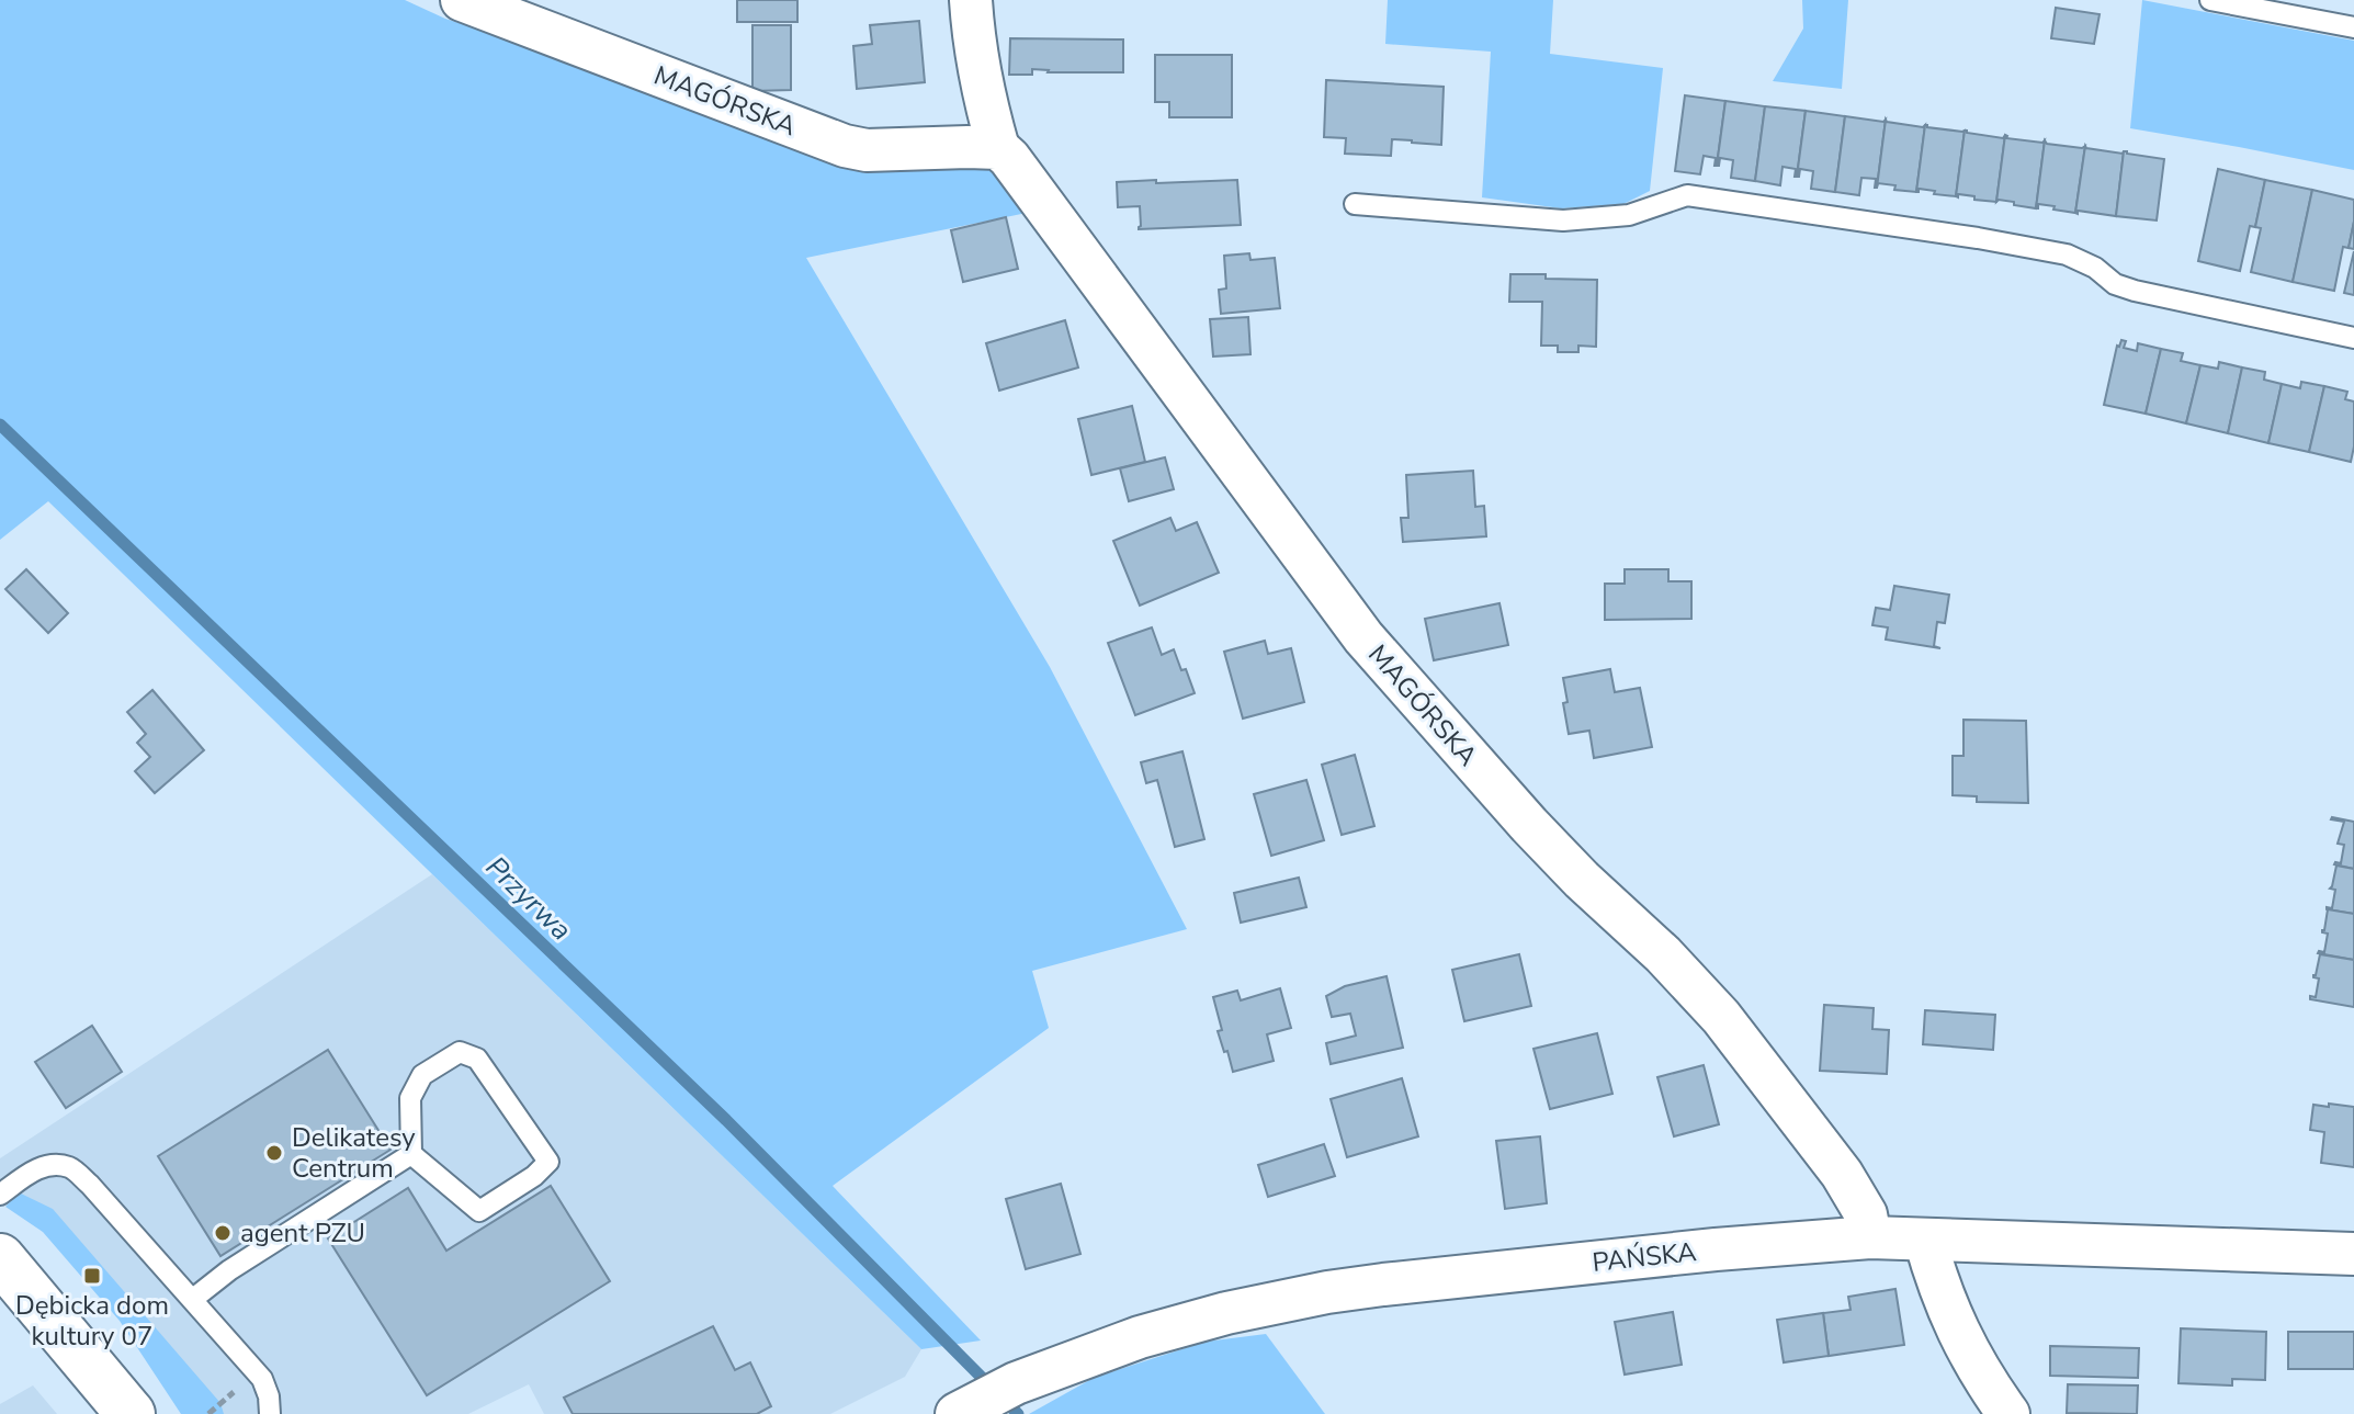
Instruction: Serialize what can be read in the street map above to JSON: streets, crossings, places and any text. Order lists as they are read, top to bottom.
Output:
{
  "streets": {
    "street": ["MAGÓRSKA", "PAŃSKA"]
  },
  "crossings": [
    ["MAGÓRSKA", "PAŃSKA"]
  ],
  "water": ["Przyrwa"],
  "places": {
    "other": ["Delikatesy Centrum", "agent PZU"],
    "transit": ["Dębicka dom kultury 07"]
  }
}
